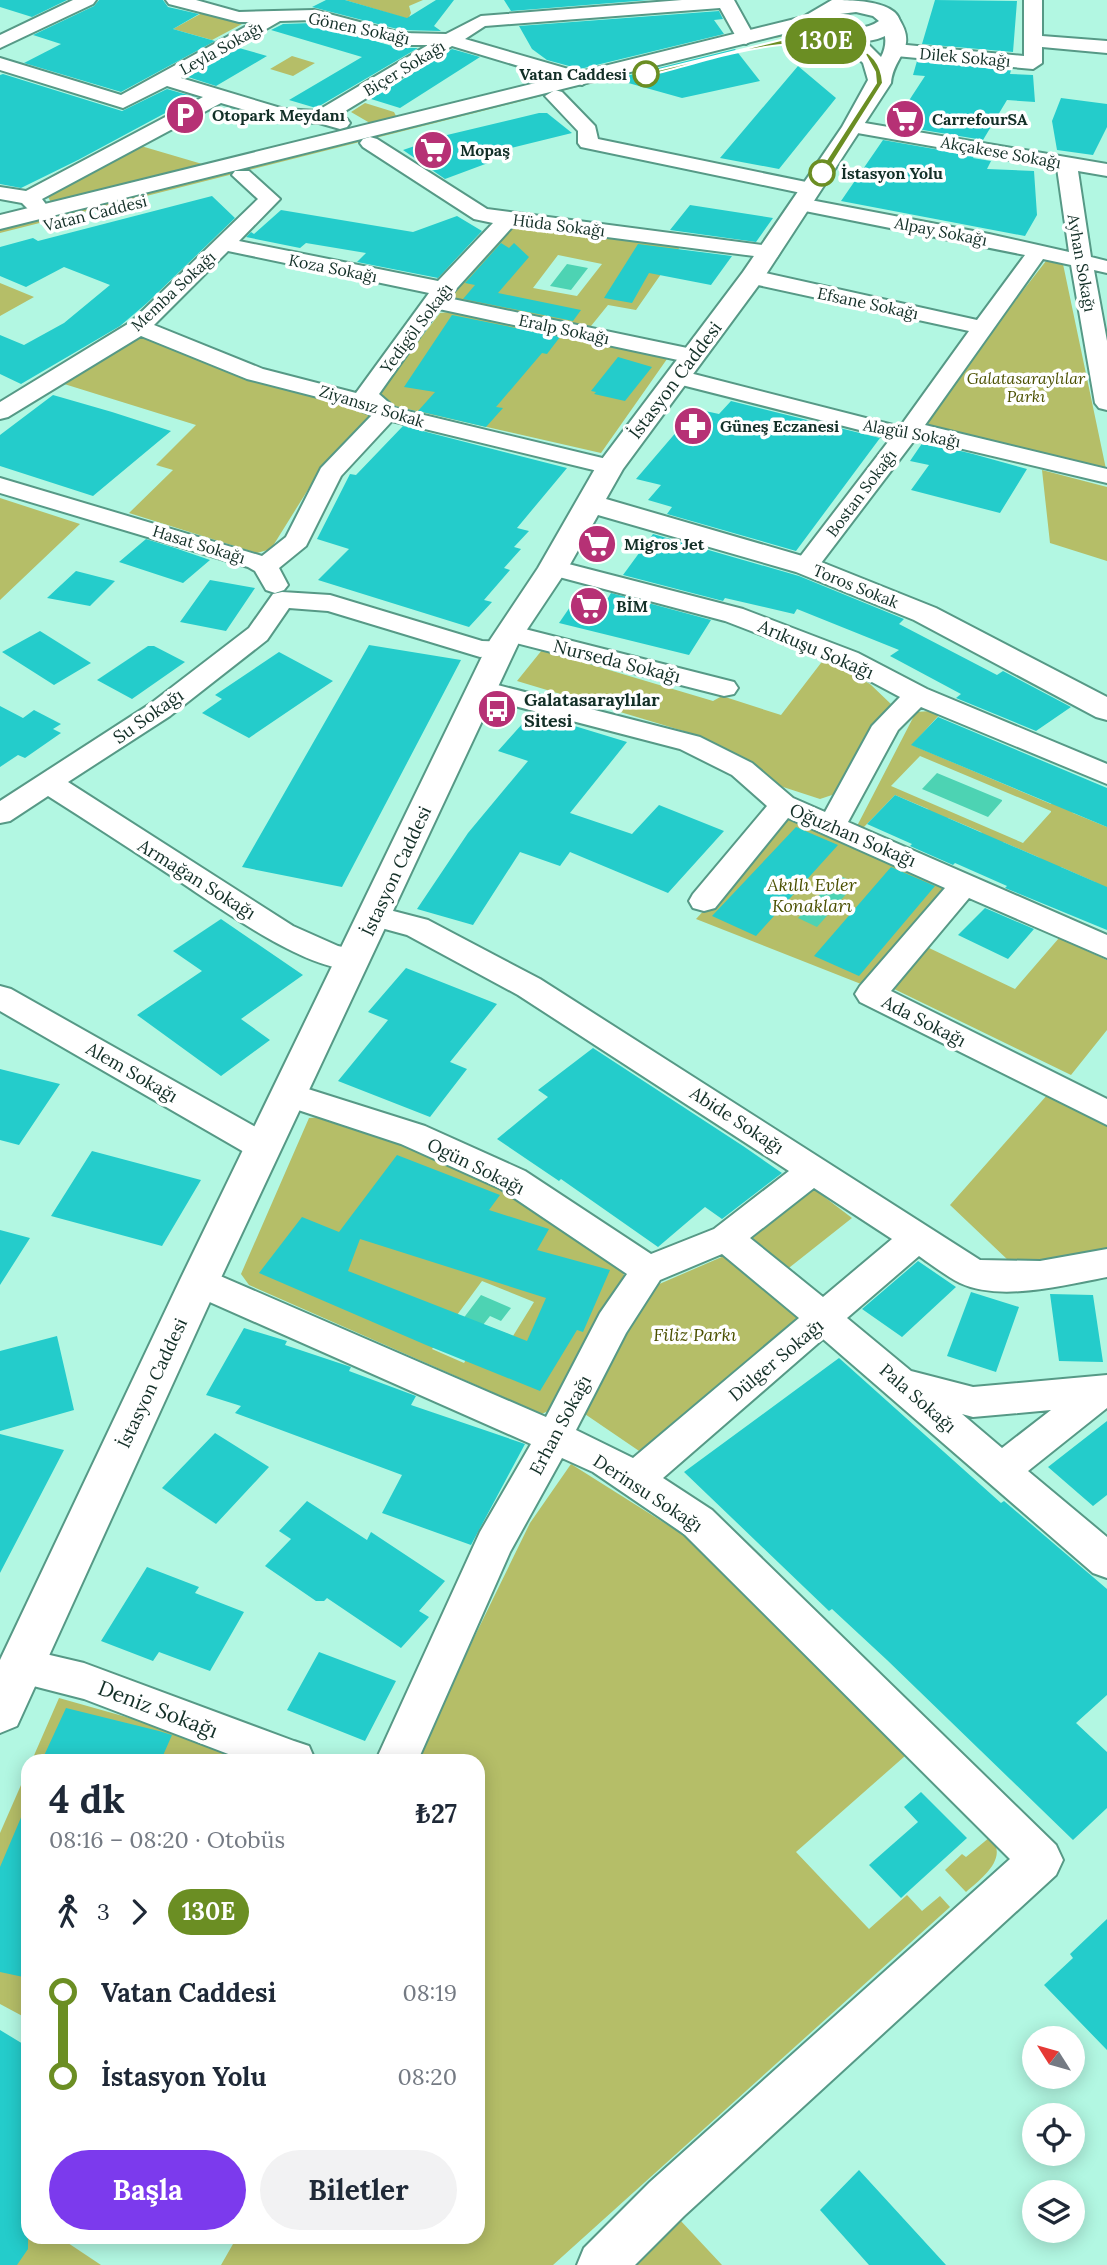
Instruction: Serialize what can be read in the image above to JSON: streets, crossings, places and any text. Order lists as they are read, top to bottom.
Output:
{
  "streets": {
    "street": [
      "Gönen Sokağı",
      "Leyla Sokağı",
      "Dilek Sokağı",
      "Biçer Sokağı",
      "Akçakese Sokağı",
      "Vatan Caddesi",
      "Hüda Sokağı",
      "Alpay Sokağı",
      "Ayhan Sokağı",
      "Koza Sokağı",
      "Memba Sokağı",
      "Efsane Sokağı",
      "Yedigöl Sokağı",
      "Eralp Sokağı",
      "İstasyon Caddesi",
      "Ziyansız Sokak",
      "Alagül Sokağı",
      "Bostan Sokağı",
      "Hasat Sokağı",
      "Toros Sokak",
      "Arıkuşu Sokağı",
      "Nurseda Sokağı",
      "Su Sokağı",
      "Oğuzhan Sokağı",
      "Armağan Sokağı",
      "Ada Sokağı",
      "Alem Sokağı",
      "Abide Sokağı",
      "Ogün Sokağı",
      "Dülger Sokağı",
      "Pala Sokağı",
      "Erhan Sokağı",
      "Derinsu Sokağı",
      "Deniz Sokağı"
    ]
  },
  "crossings": [
    ["Gönen Sokağı", "Leyla Sokağı"],
    ["Gönen Sokağı", "Biçer Sokağı"],
    ["Gönen Sokağı", "Vatan Caddesi"],
    ["Dilek Sokağı", "İstasyon Caddesi"],
    ["Biçer Sokağı", "Hüda Sokağı"],
    ["Akçakese Sokağı", "Ayhan Sokağı"],
    ["Akçakese Sokağı", "İstasyon Caddesi"],
    ["Vatan Caddesi", "Hüda Sokağı"],
    ["Vatan Caddesi", "Alpay Sokağı"],
    ["Vatan Caddesi", "Memba Sokağı"],
    ["Hüda Sokağı", "Efsane Sokağı"],
    ["Hüda Sokağı", "Yedigöl Sokağı"],
    ["Hüda Sokağı", "İstasyon Caddesi"],
    ["Alpay Sokağı", "Ayhan Sokağı"],
    ["Alpay Sokağı", "İstasyon Caddesi"],
    ["Alpay Sokağı", "Bostan Sokağı"],
    ["Koza Sokağı", "Memba Sokağı"],
    ["Koza Sokağı", "Yedigöl Sokağı"],
    ["Koza Sokağı", "Eralp Sokağı"],
    ["Memba Sokağı", "Ziyansız Sokak"],
    ["Efsane Sokağı", "İstasyon Caddesi"],
    ["Efsane Sokağı", "Bostan Sokağı"],
    ["Yedigöl Sokağı", "Eralp Sokağı"],
    ["Yedigöl Sokağı", "Ziyansız Sokak"],
    ["Eralp Sokağı", "İstasyon Caddesi"],
    ["Eralp Sokağı", "Alagül Sokağı"],
    ["İstasyon Caddesi", "Ziyansız Sokak"],
    ["İstasyon Caddesi", "Alagül Sokağı"],
    ["İstasyon Caddesi", "Toros Sokak"],
    ["İstasyon Caddesi", "Arıkuşu Sokağı"],
    ["İstasyon Caddesi", "Nurseda Sokağı"],
    ["İstasyon Caddesi", "Oğuzhan Sokağı"],
    ["İstasyon Caddesi", "Armağan Sokağı"],
    ["İstasyon Caddesi", "Alem Sokağı"],
    ["İstasyon Caddesi", "Abide Sokağı"],
    ["İstasyon Caddesi", "Ogün Sokağı"],
    ["İstasyon Caddesi", "Derinsu Sokağı"],
    ["İstasyon Caddesi", "Deniz Sokağı"],
    ["Alagül Sokağı", "Bostan Sokağı"],
    ["Bostan Sokağı", "Toros Sokak"],
    ["Hasat Sokağı", "Su Sokağı"],
    ["Su Sokağı", "Armağan Sokağı"],
    ["Oğuzhan Sokağı", "Ada Sokağı"],
    ["Abide Sokağı", "Dülger Sokağı"],
    ["Ogün Sokağı", "Erhan Sokağı"],
    ["Dülger Sokağı", "Pala Sokağı"],
    ["Dülger Sokağı", "Derinsu Sokağı"],
    ["Erhan Sokağı", "Derinsu Sokağı"]
  ],
  "parks": ["Galatasaraylılar Parkı", "Akıllı Evler Konakları", "Filiz Parkı"],
  "places": {
    "other": ["Vatan Caddesi", "İstasyon Yolu"],
    "parking": ["Otopark Meydanı"],
    "supermarket": [
      "CarrefourSA",
      "Mopaş",
      "Migros Jet",
      "BİM"
    ],
    "pharmacy": ["Güneş Eczanesi"],
    "bus stop": ["Galatasaraylılar Sitesi"]
  },
  "lines": ["bus line 130E"],
  "north": "top left",
  "page": {
    "on_map": "130E",
    "heading": ["4 dk", "08:16 – 08:20 · Otobüs", "₺27"],
    "legs": ["3", "130E"],
    "list": [
      {
        "name": "Vatan Caddesi",
        "value": "08:19"
      },
      {
        "name": "İstasyon Yolu",
        "value": "08:20"
      }
    ],
    "buttons": ["Başla", "Biletler"]
  }
}
